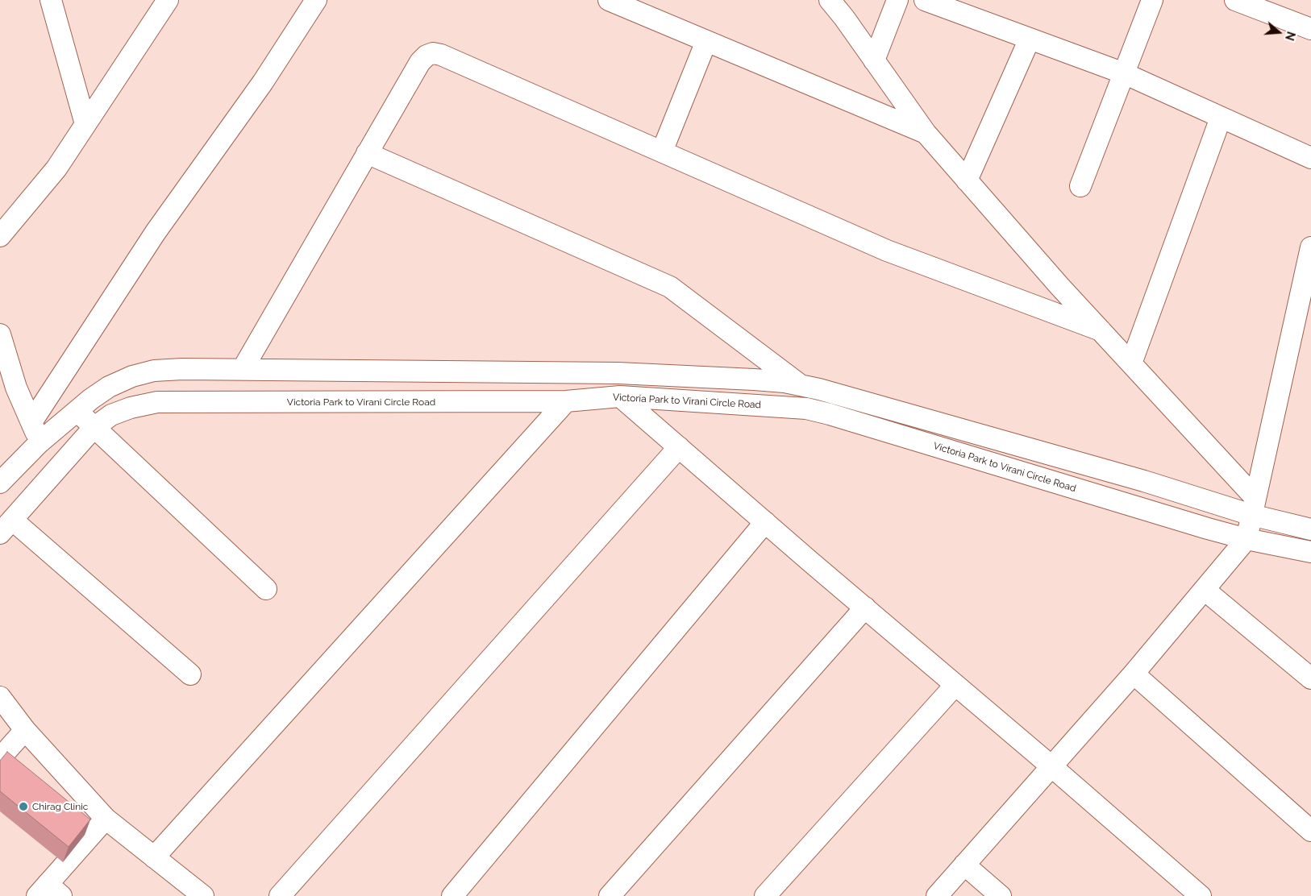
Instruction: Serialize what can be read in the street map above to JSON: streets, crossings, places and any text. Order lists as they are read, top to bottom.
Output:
{
  "streets": {
    "street": ["Victoria Park to Virani Circle Road"]
  },
  "places": ["Chirag Clinic"],
  "north": "right"
}
